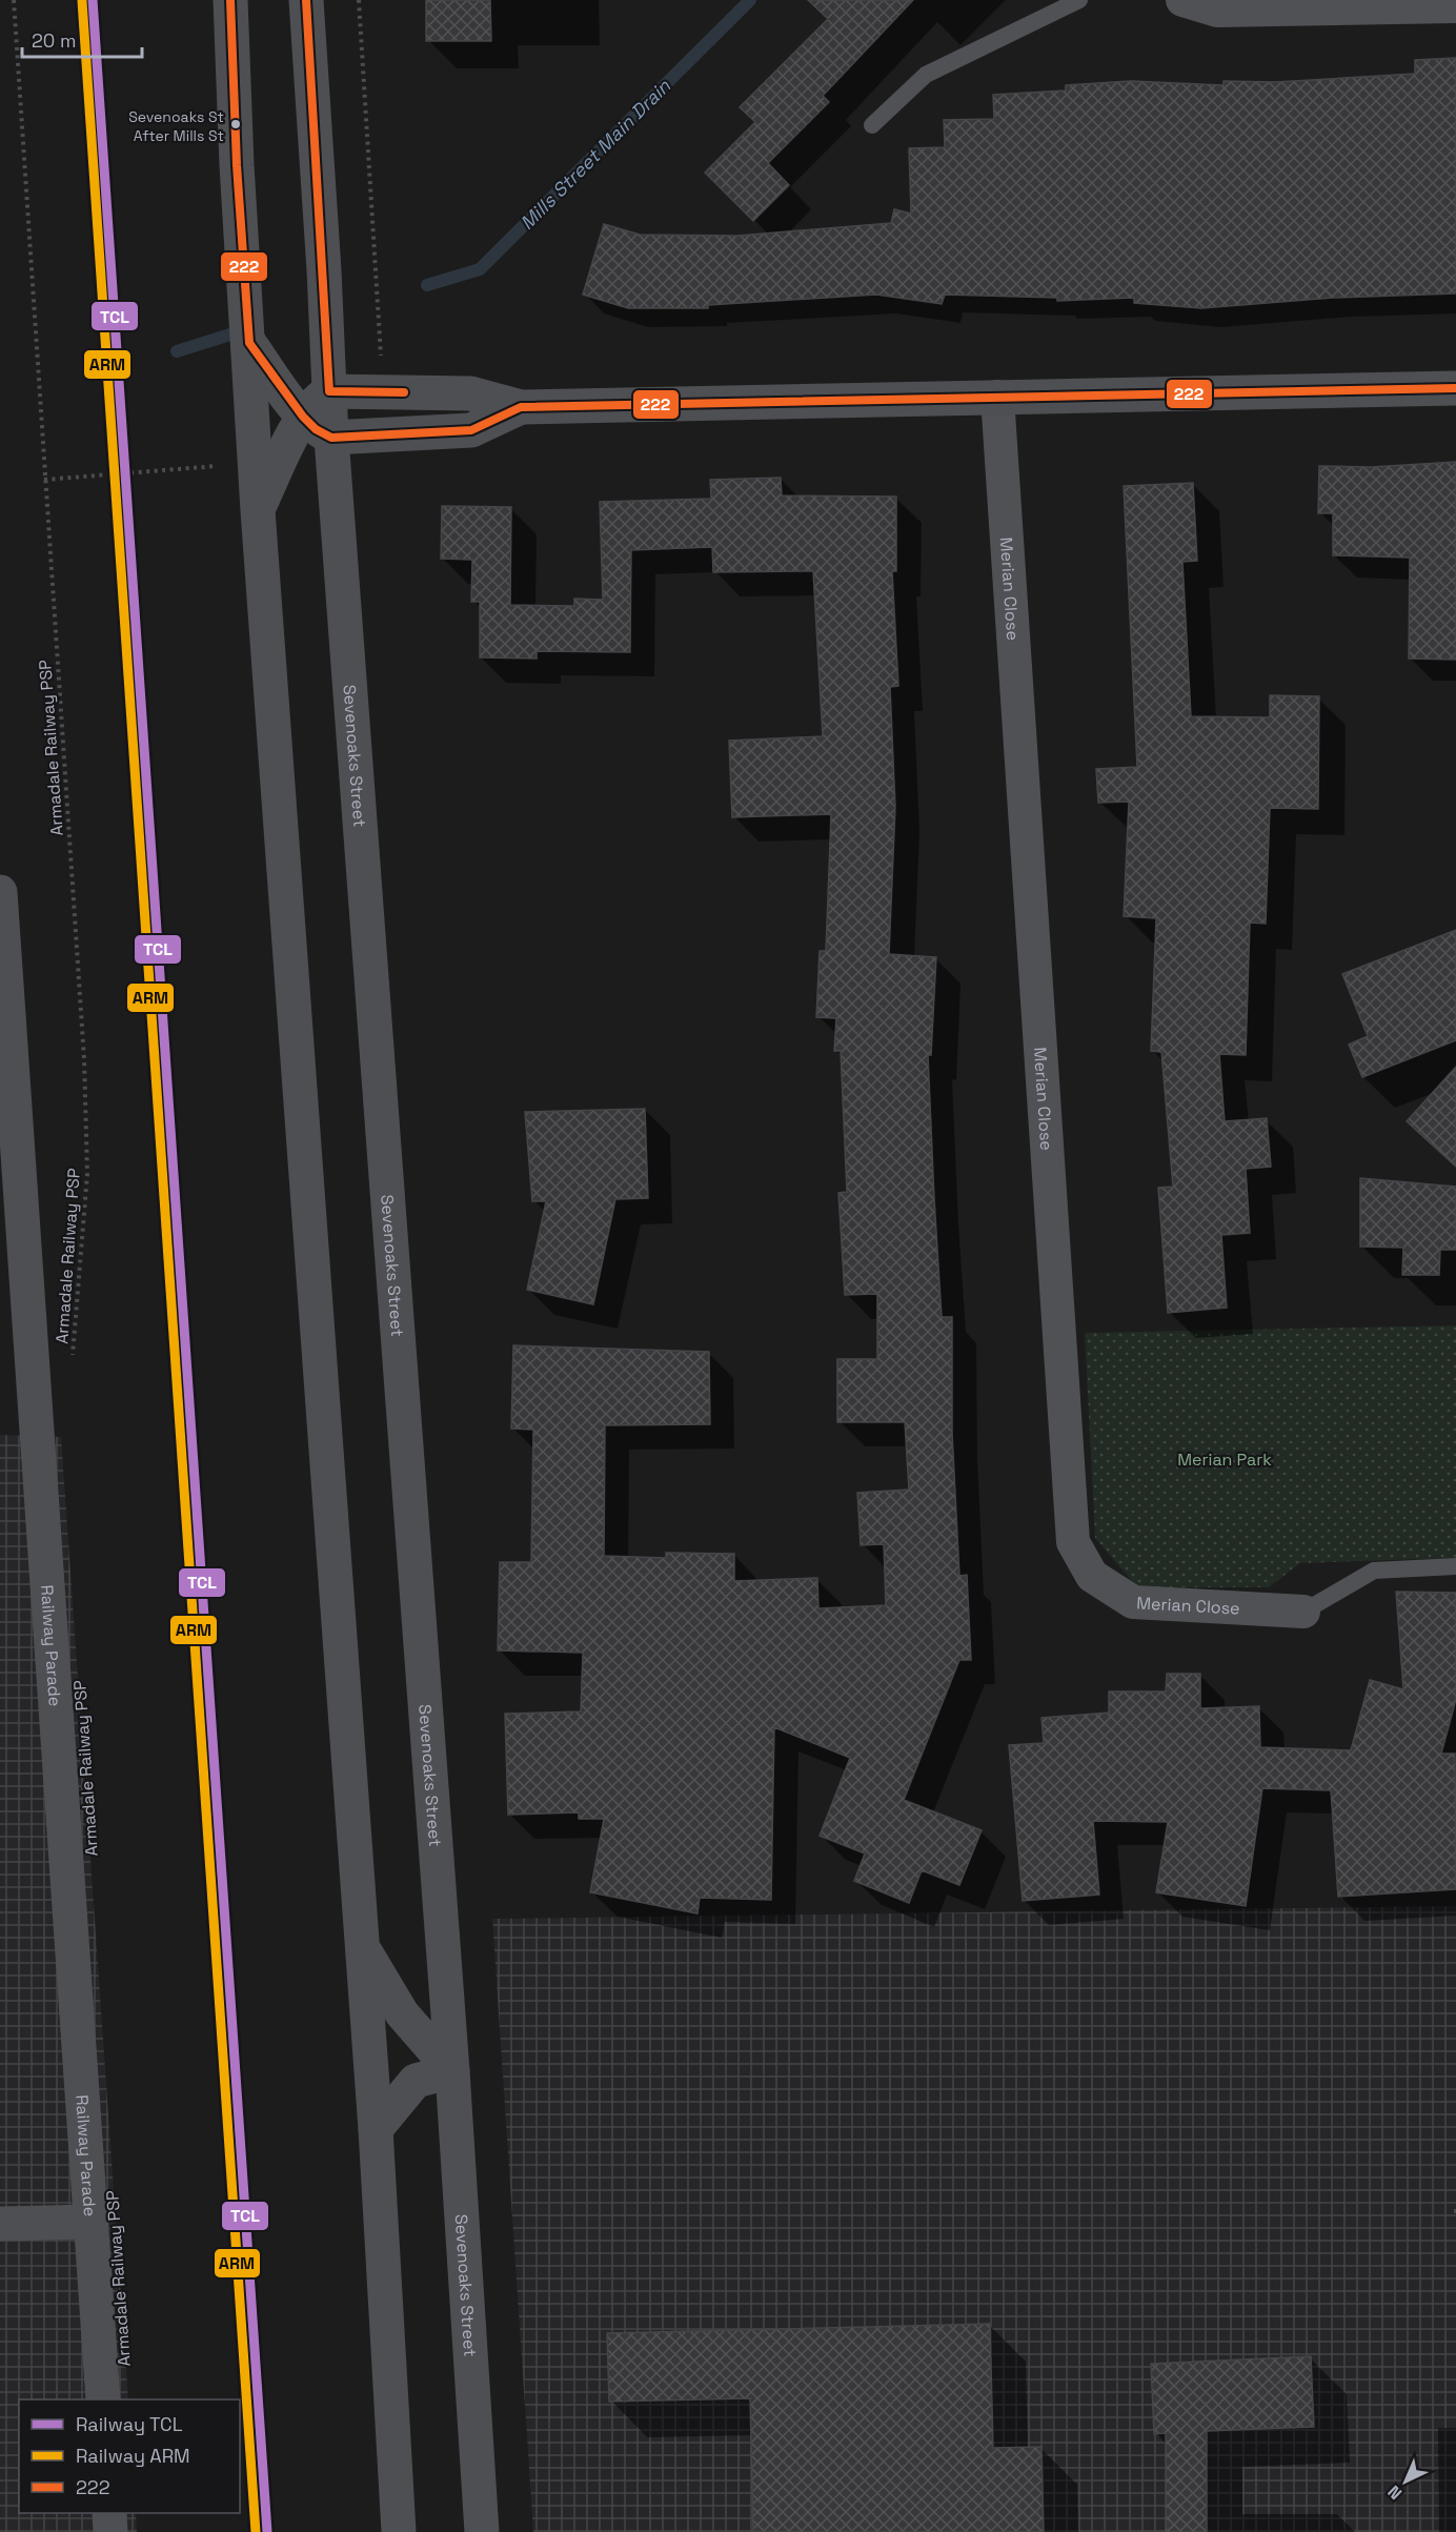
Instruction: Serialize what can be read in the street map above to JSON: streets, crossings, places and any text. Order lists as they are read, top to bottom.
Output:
{
  "streets": {
    "main road": ["Sevenoaks Street", "Railway Parade"],
    "street": ["Merian Close"],
    "path": ["Armadale Railway PSP"]
  },
  "water": ["Mills Street Main Drain"],
  "parks": ["Merian Park"],
  "places": ["Sevenoaks St After Mills St"],
  "lines": ["rail line TCL", "transit line 222", "rail line ARM"],
  "legend": ["Railway TCL", "Railway ARM", "222"],
  "scale_bar": "20 m",
  "north": "bottom left"
}
